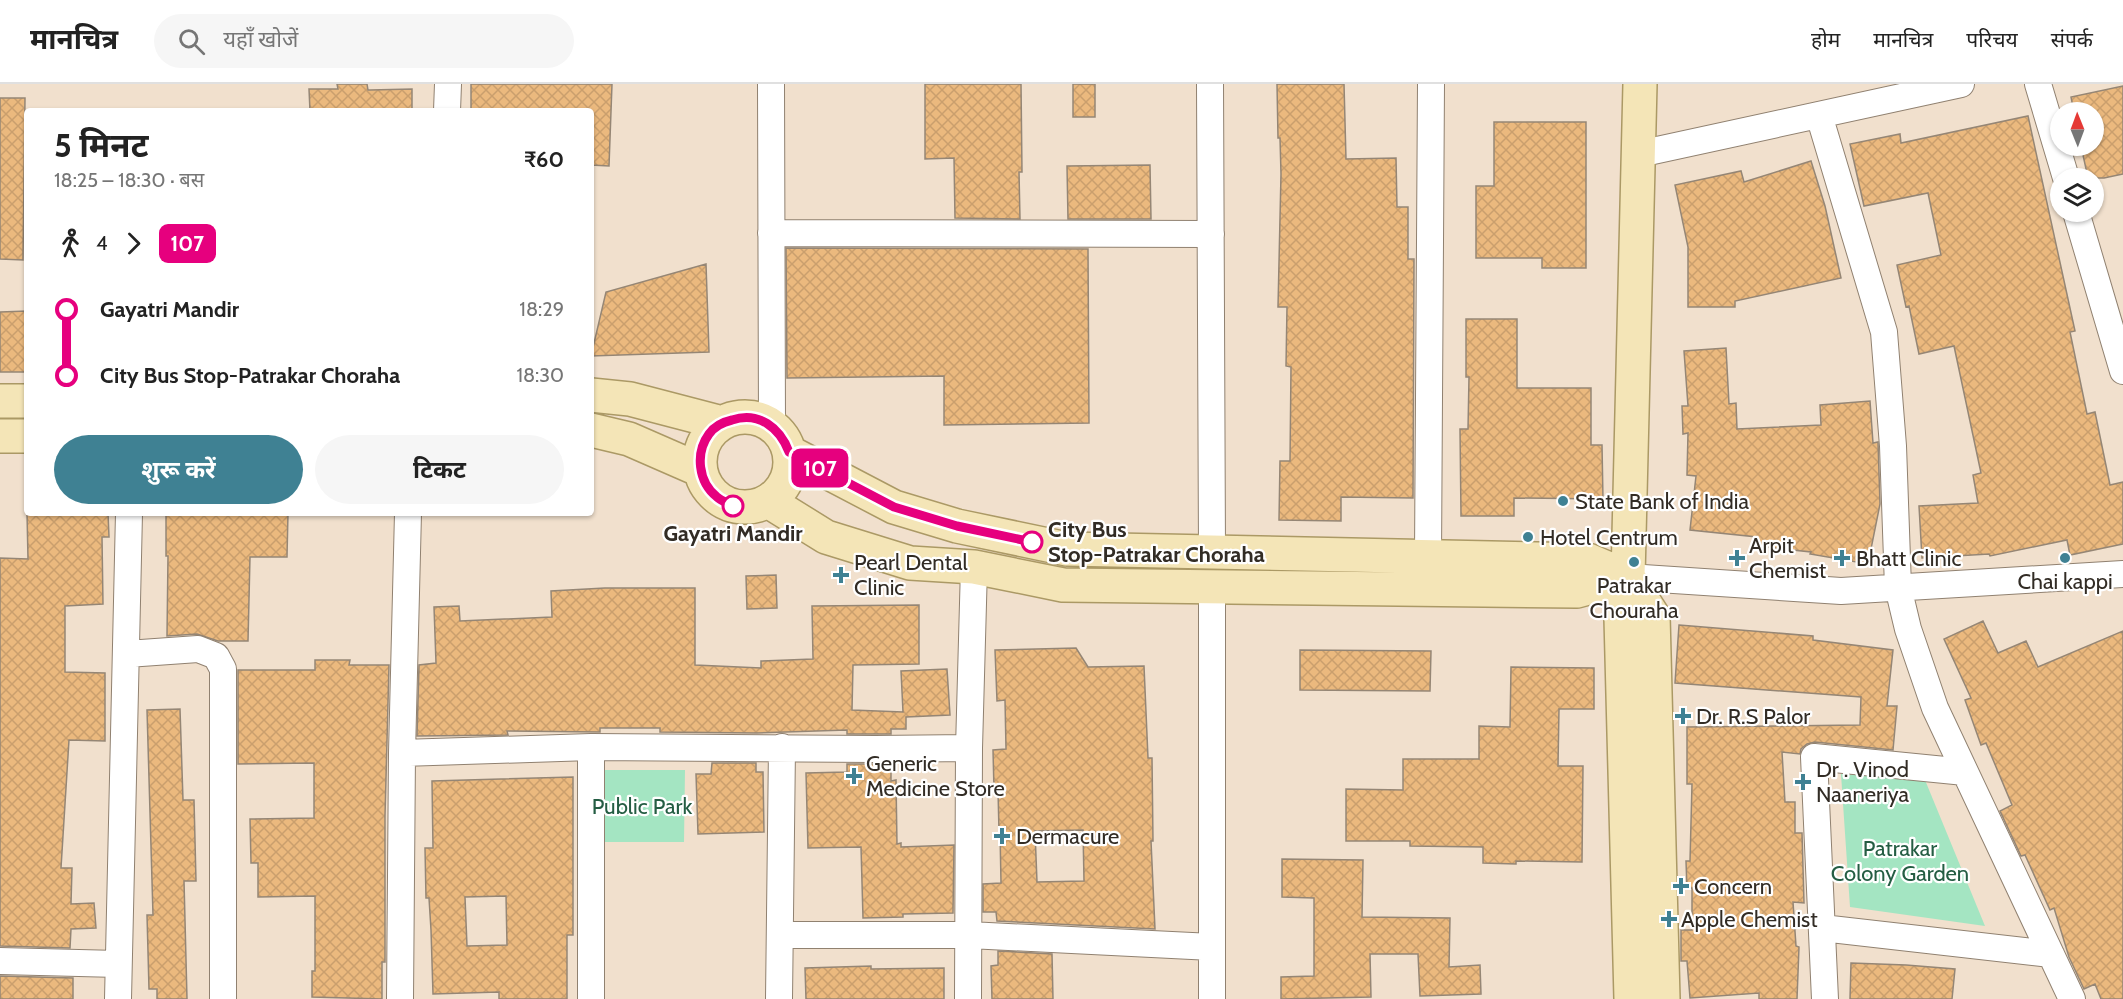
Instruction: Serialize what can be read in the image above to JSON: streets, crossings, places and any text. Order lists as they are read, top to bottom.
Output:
{
  "parks": ["Public Park", "Patrakar Colony Garden"],
  "places": {
    "other": [
      "State Bank of India",
      "Gayatri Mandir",
      "Hotel Centrum",
      "City Bus Stop-Patrakar Choraha",
      "Chai kappi",
      "Patrakar Chouraha"
    ],
    "health": [
      "Arpit Chemist",
      "Bhatt Clinic",
      "Pearl Dental Clinic",
      "Dr. R.S Palor",
      "Generic Medicine Store",
      "Dr . Vinod Naaneriya",
      "Dermacure",
      "Concern",
      "Apple Chemist"
    ]
  },
  "lines": ["bus line 107"],
  "north": "top",
  "page": {
    "header": "मानचित्र",
    "search": "यहाँ खोजें",
    "nav": [
      "होम",
      "मानचित्र",
      "परिचय",
      "संपर्क"
    ],
    "on_map": "107",
    "heading": ["5 मिनट", "18:25 – 18:30 · बस", "₹60"],
    "legs": ["4", "107"],
    "list": [
      {
        "name": "Gayatri Mandir",
        "value": "18:29"
      },
      {
        "name": "City Bus Stop-Patrakar Choraha",
        "value": "18:30"
      }
    ],
    "buttons": ["शुरू करें", "टिकट"]
  }
}
